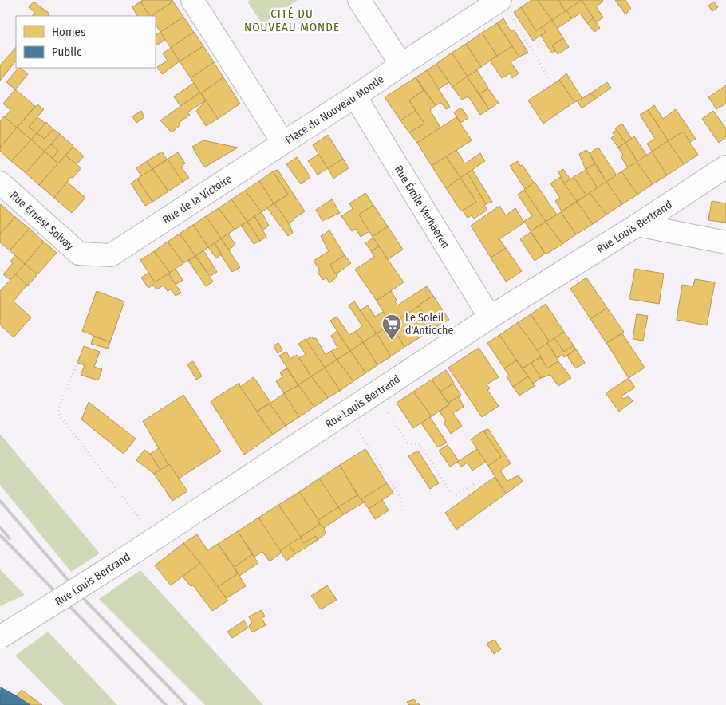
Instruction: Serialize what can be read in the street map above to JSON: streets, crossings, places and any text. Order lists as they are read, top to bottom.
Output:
{
  "streets": {
    "street": [
      "Place du Nouveau Monde",
      "Rue de la Victoire",
      "Rue Émile Verhaeren",
      "Rue Ernest Solvay",
      "Rue Louis Bertrand"
    ]
  },
  "crossings": [
    ["Place du Nouveau Monde", "Rue de la Victoire"],
    ["Place du Nouveau Monde", "Rue Émile Verhaeren"],
    ["Rue de la Victoire", "Rue Ernest Solvay"],
    ["Rue Émile Verhaeren", "Rue Louis Bertrand"]
  ],
  "districts": ["CITÉ DU NOUVEAU MONDE"],
  "places": {
    "supermarket": ["Le Soleil d'Antioche"]
  },
  "legend": ["Homes", "Public"]
}
